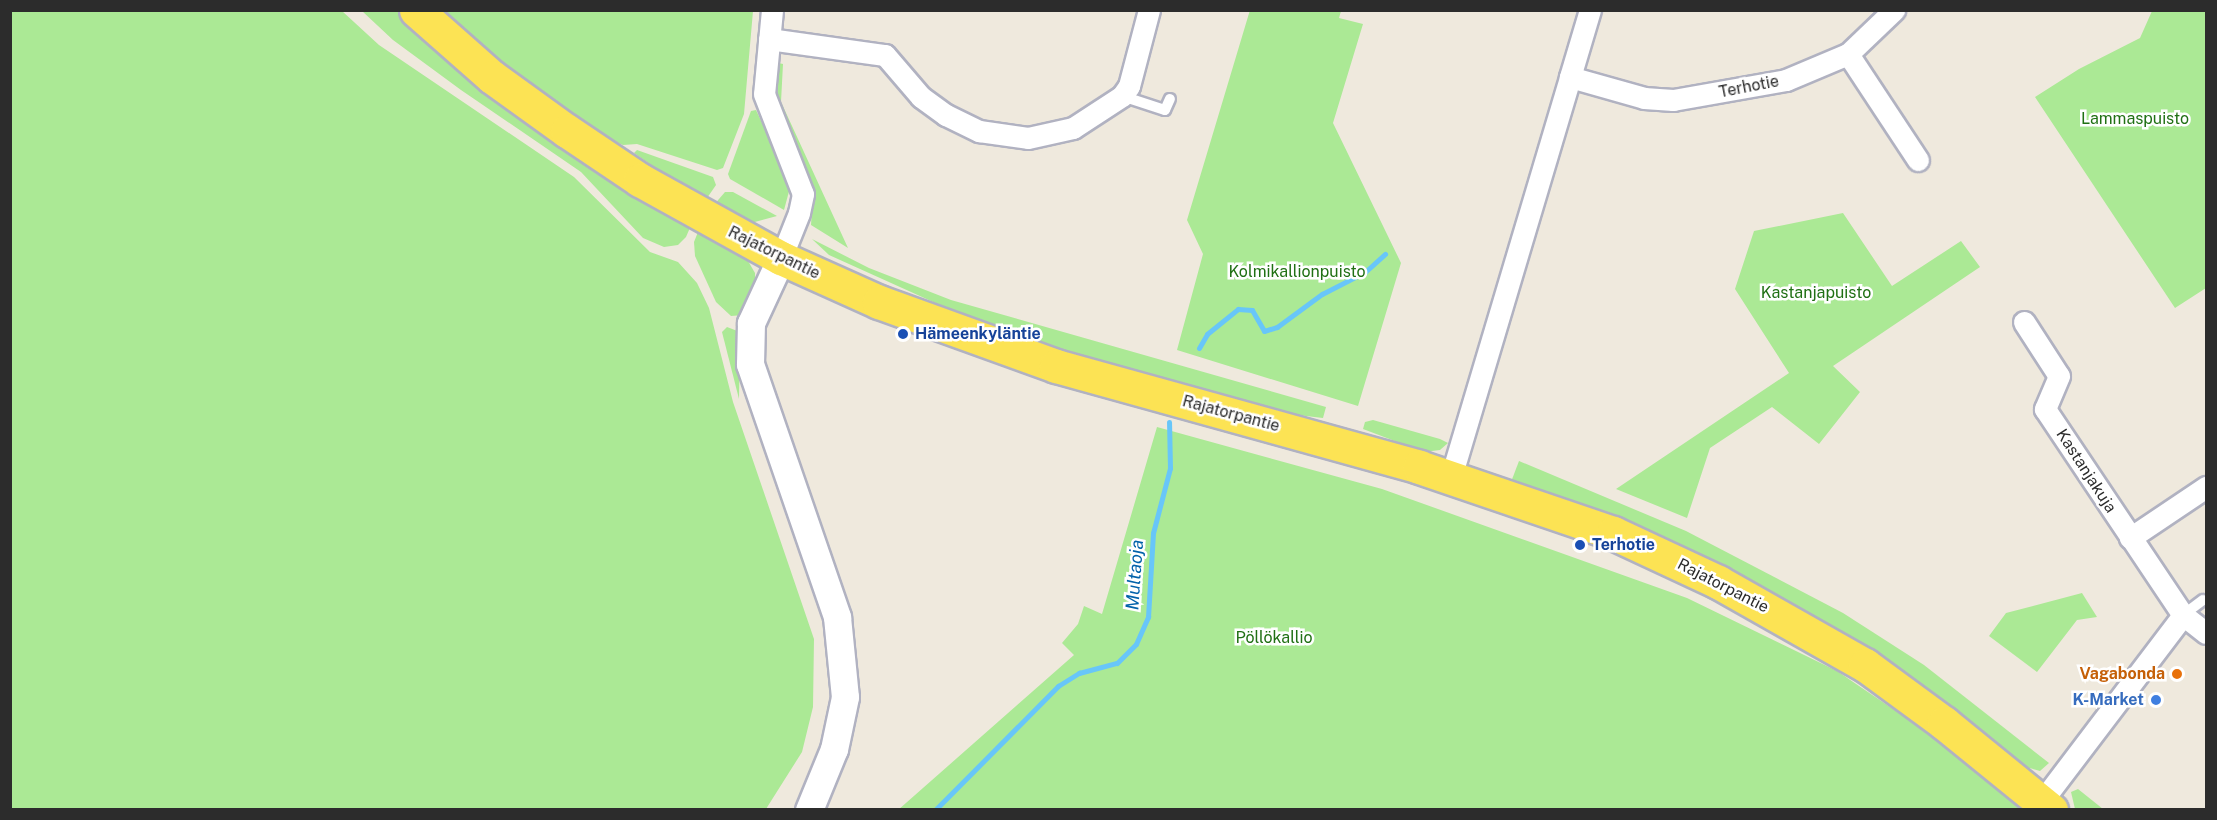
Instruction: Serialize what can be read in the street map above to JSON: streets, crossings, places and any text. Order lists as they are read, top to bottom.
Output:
{
  "streets": {
    "main road": ["Rajatorpantie"],
    "street": ["Terhotie", "Kastanjakuja"]
  },
  "water": ["Multaoja"],
  "parks": [
    "Lammaspuisto",
    "Kolmikallionpuisto",
    "Kastanjapuisto",
    "Pöllökallio"
  ],
  "places": [
    "Hämeenkyläntie",
    "Terhotie",
    "Vagabonda",
    "K-Market"
  ]
}
